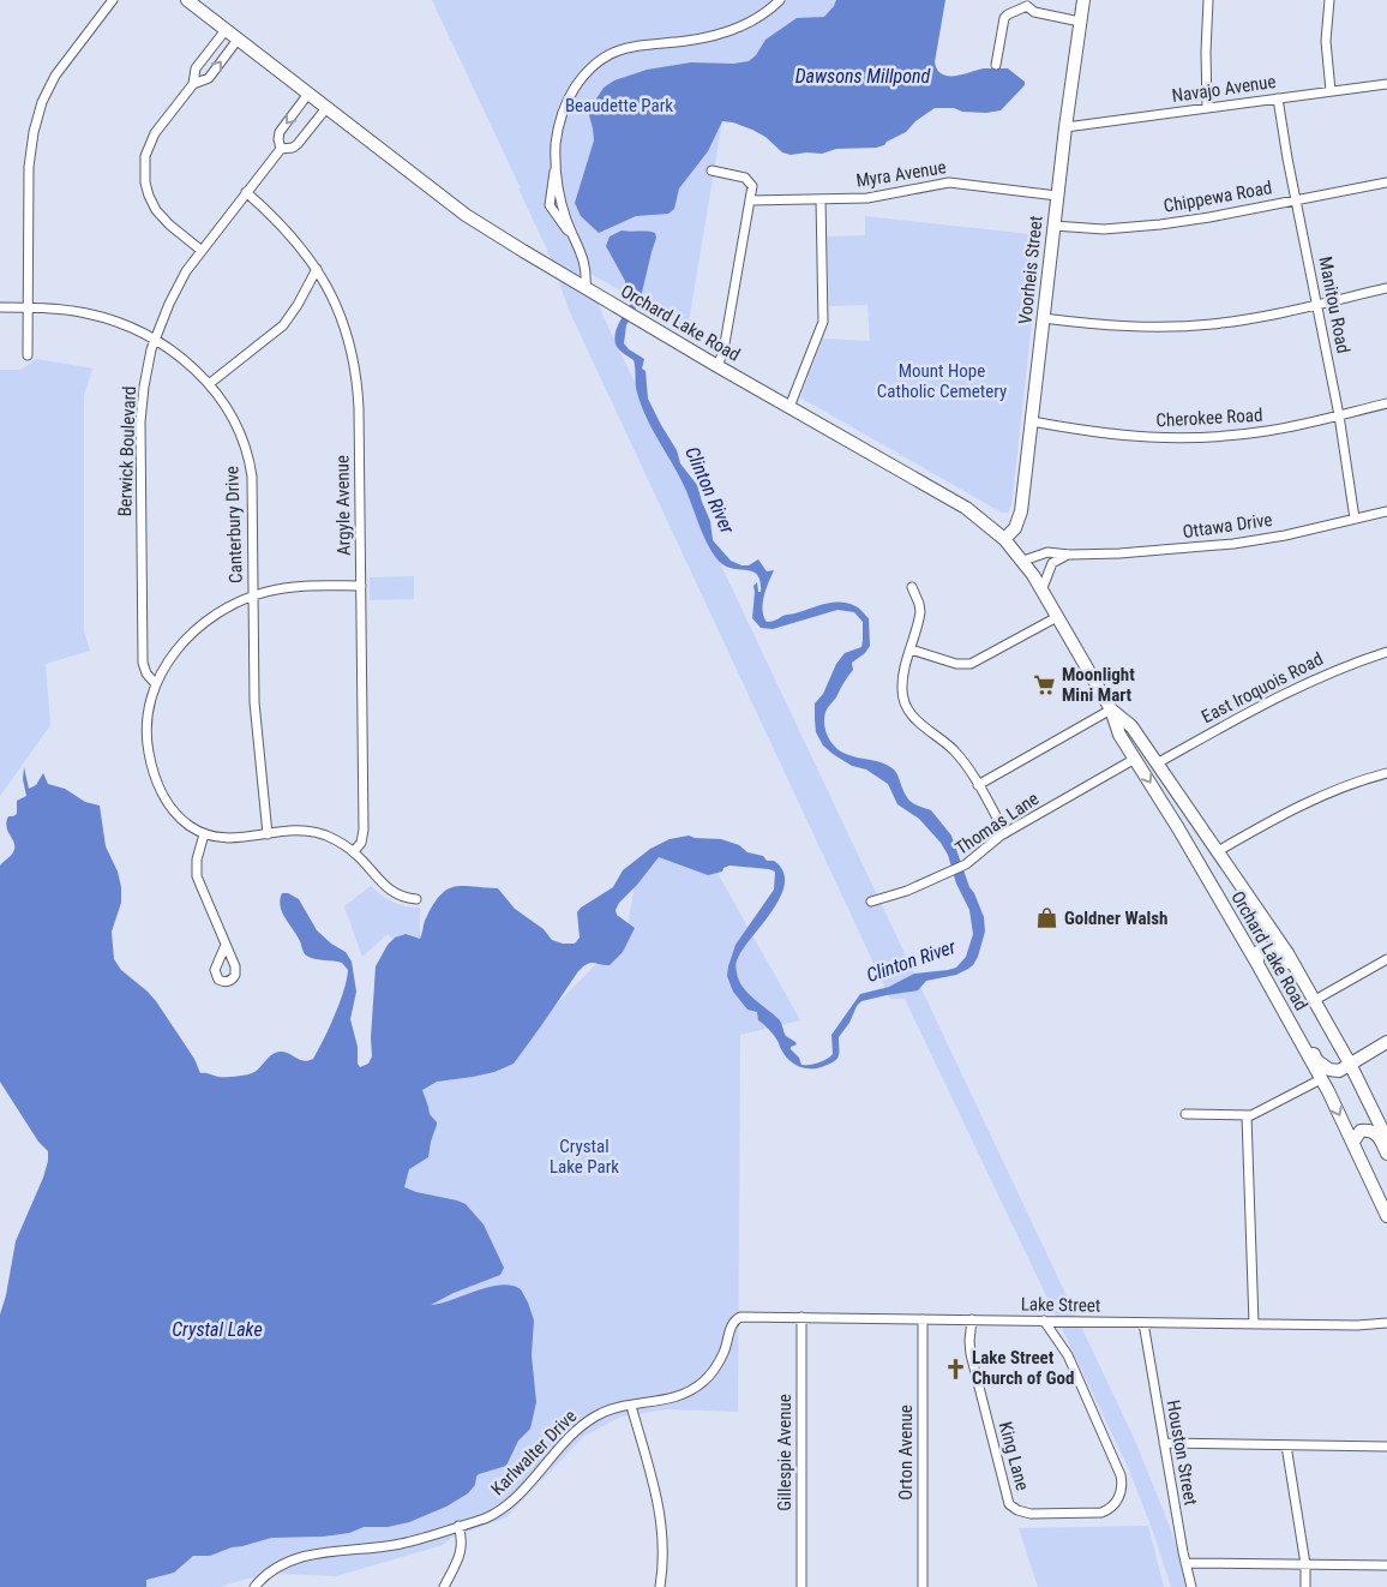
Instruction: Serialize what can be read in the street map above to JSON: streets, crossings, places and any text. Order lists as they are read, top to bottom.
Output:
{
  "streets": {
    "main road": ["Voorheis Street", "Orchard Lake Road"],
    "street": [
      "Navajo Avenue",
      "Myra Avenue",
      "Chippewa Road",
      "Manitou Road",
      "Cherokee Road",
      "Berwick Boulevard",
      "Argyle Avenue",
      "Canterbury Drive",
      "Ottawa Drive",
      "East Iroquois Road",
      "Thomas Lane",
      "Lake Street",
      "Karlwalter Drive",
      "Gillespie Avenue",
      "Orton Avenue",
      "Houston Street",
      "King Lane"
    ]
  },
  "crossings": [
    ["Navajo Avenue", "Voorheis Street"],
    ["Navajo Avenue", "Manitou Road"],
    ["Myra Avenue", "Voorheis Street"],
    ["Chippewa Road", "Voorheis Street"],
    ["Chippewa Road", "Manitou Road"],
    ["Voorheis Street", "Orchard Lake Road"],
    ["Voorheis Street", "Cherokee Road"],
    ["Manitou Road", "Cherokee Road"],
    ["Manitou Road", "Ottawa Drive"],
    ["Orchard Lake Road", "Berwick Boulevard"],
    ["Orchard Lake Road", "Ottawa Drive"],
    ["Orchard Lake Road", "East Iroquois Road"],
    ["Orchard Lake Road", "Thomas Lane"],
    ["Berwick Boulevard", "Argyle Avenue"],
    ["Berwick Boulevard", "Canterbury Drive"],
    ["Lake Street", "Karlwalter Drive"],
    ["Lake Street", "Gillespie Avenue"],
    ["Lake Street", "Orton Avenue"],
    ["Lake Street", "Houston Street"],
    ["Lake Street", "King Lane"]
  ],
  "water": ["Dawsons Millpond", "Clinton River", "Crystal Lake"],
  "parks": ["Beaudette Park", "Mount Hope Catholic Cemetery", "Crystal Lake Park"],
  "places": {
    "supermarket": ["Moonlight Mini Mart"],
    "shop": ["Goldner Walsh"],
    "church": ["Lake Street Church of God"]
  }
}
